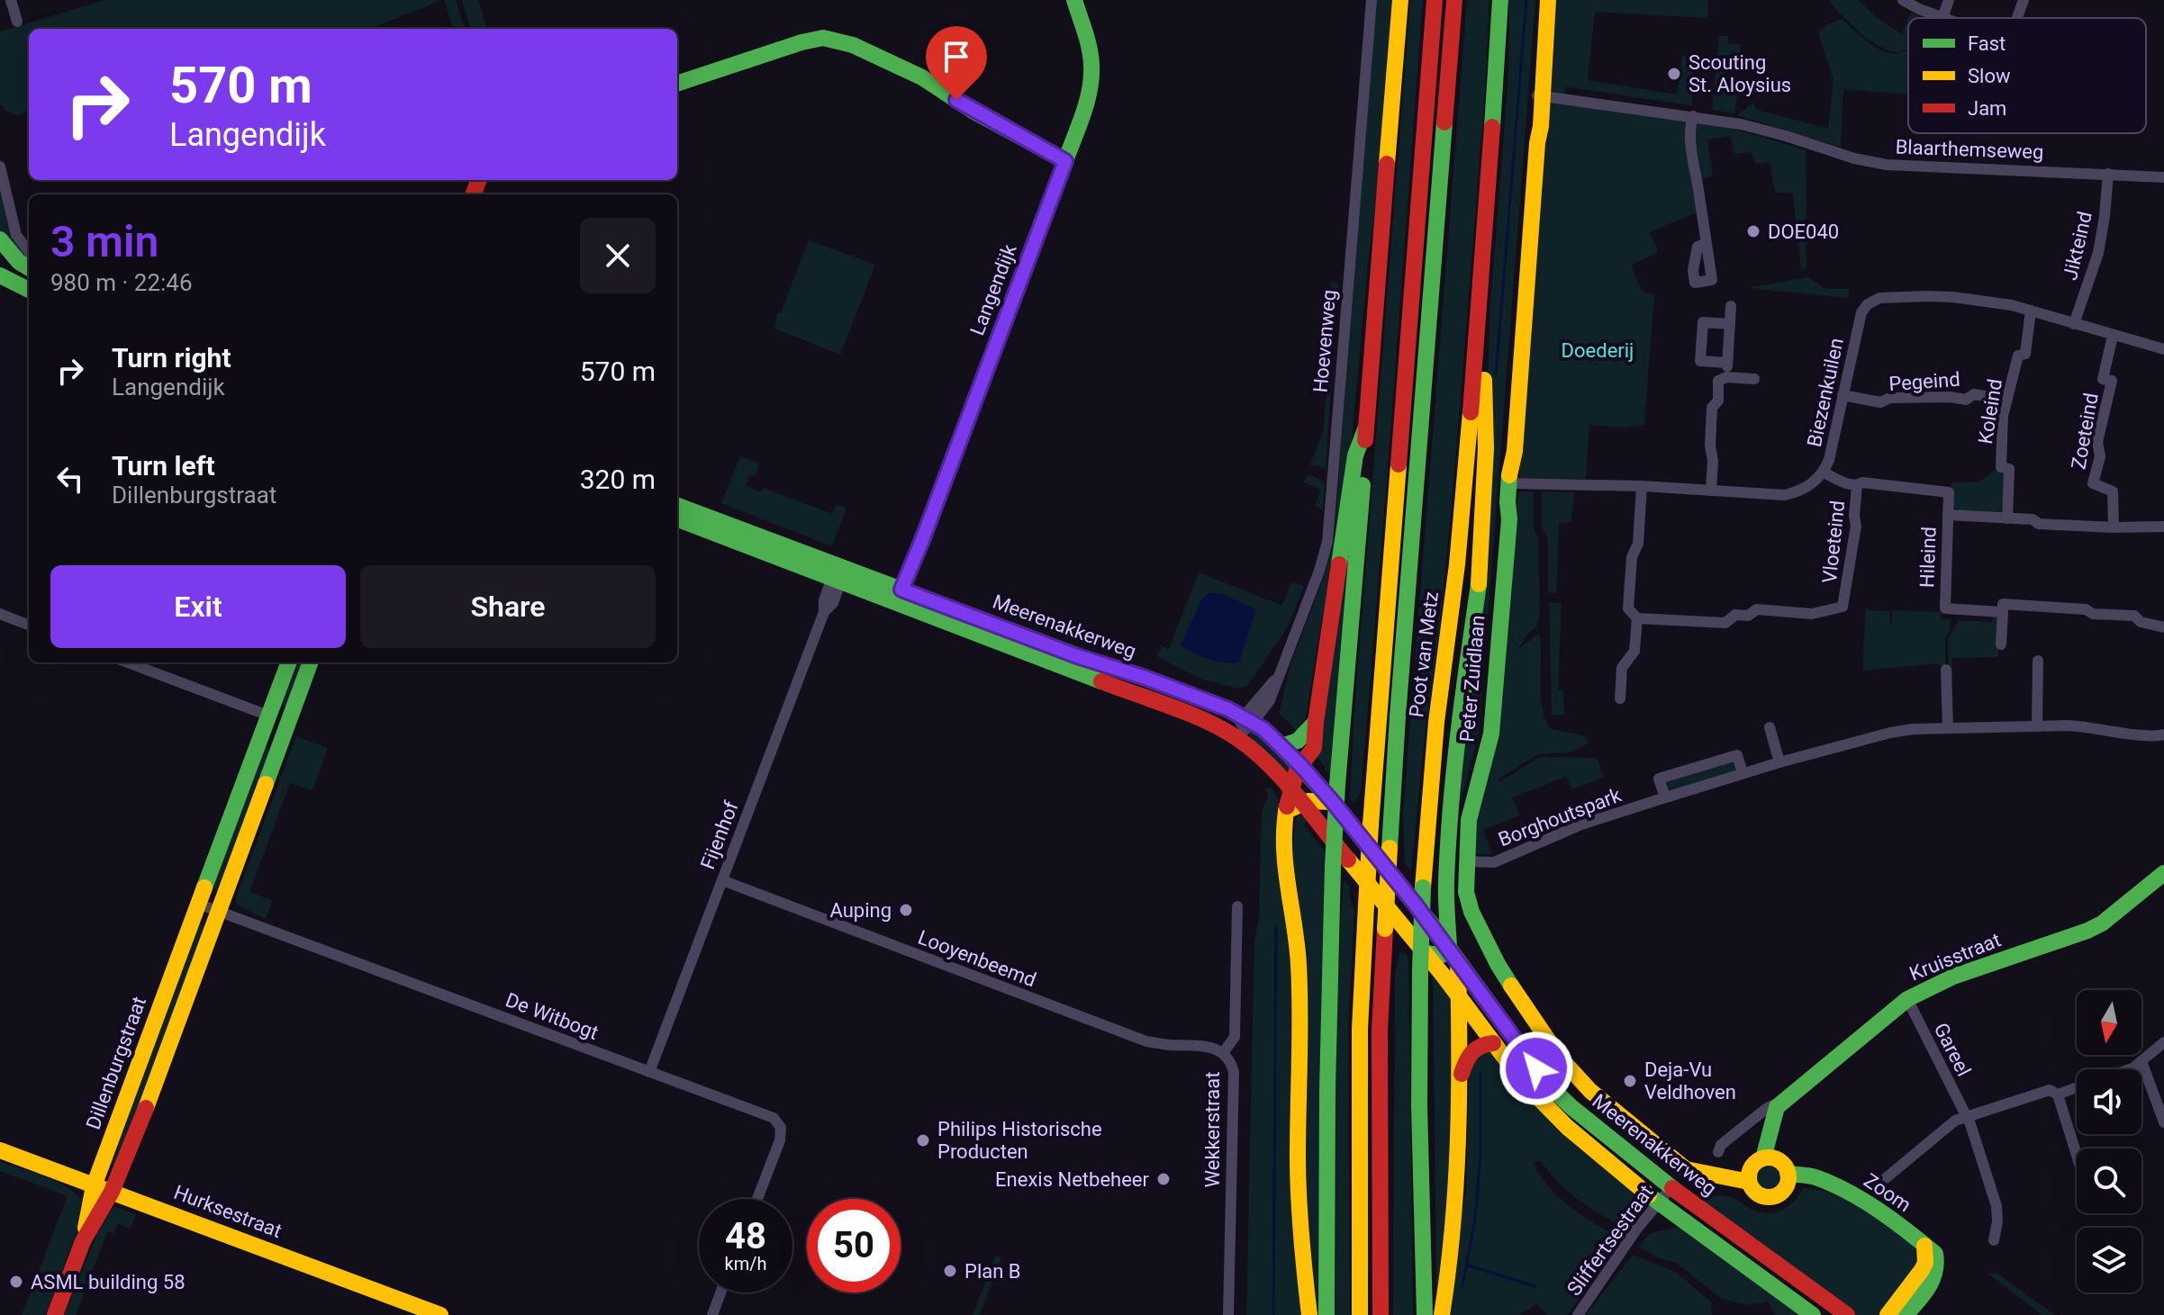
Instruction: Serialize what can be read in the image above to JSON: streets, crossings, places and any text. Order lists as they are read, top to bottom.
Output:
{
  "streets": {
    "main road": [
      "Langendijk",
      "Meerenakkerweg",
      "Poot van Metz",
      "Peter Zuidlaan",
      "Kruisstraat",
      "Dillenburgstraat",
      "Zoom",
      "Hurksestraat"
    ],
    "street": [
      "Blaarthemseweg",
      "Jikteind",
      "Hoevenweg",
      "Pegeind",
      "Biezenkuilen",
      "Koleind",
      "Zoeteind",
      "Vloeteind",
      "Hileind",
      "Borghoutspark",
      "Fijenhof",
      "Looyenbeemd",
      "De Witbogt",
      "Gareel",
      "Wekkerstraat",
      "Sliffertsestraat"
    ]
  },
  "crossings": [
    ["Blaarthemseweg", "Jikteind"],
    ["Blaarthemseweg", "Peter Zuidlaan"],
    ["Jikteind", "Biezenkuilen"],
    ["Langendijk", "Meerenakkerweg"],
    ["Hoevenweg", "Meerenakkerweg"],
    ["Pegeind", "Biezenkuilen"],
    ["Pegeind", "Koleind"],
    ["Biezenkuilen", "Koleind"],
    ["Biezenkuilen", "Zoeteind"],
    ["Biezenkuilen", "Peter Zuidlaan"],
    ["Meerenakkerweg", "Fijenhof"],
    ["Meerenakkerweg", "Sliffertsestraat"],
    ["Peter Zuidlaan", "Borghoutspark"],
    ["Peter Zuidlaan", "Zoom"],
    ["Fijenhof", "Looyenbeemd"],
    ["Fijenhof", "De Witbogt"],
    ["Kruisstraat", "Gareel"],
    ["Looyenbeemd", "Wekkerstraat"],
    ["De Witbogt", "Dillenburgstraat"],
    ["Dillenburgstraat", "Hurksestraat"]
  ],
  "parks": ["Doederij"],
  "places": [
    "Scouting St. Aloysius",
    "DOE040",
    "Auping",
    "Deja-Vu Veldhoven",
    "Philips Historische Producten",
    "Enexis Netbeheer",
    "Plan B",
    "ASML building 58"
  ],
  "legend": ["Fast", "Slow", "Jam"],
  "north": "bottom",
  "page": {
    "turn": ["570 m", "Langendijk"],
    "heading": ["3 min", "980 m · 22:46"],
    "list": [
      {
        "name": "Turn right",
        "note": "Langendijk",
        "value": "570 m"
      },
      {
        "name": "Turn left",
        "note": "Dillenburgstraat",
        "value": "320 m"
      }
    ],
    "buttons": ["Exit", "Share"],
    "speed": "48 km/h",
    "limit": "50"
  }
}
